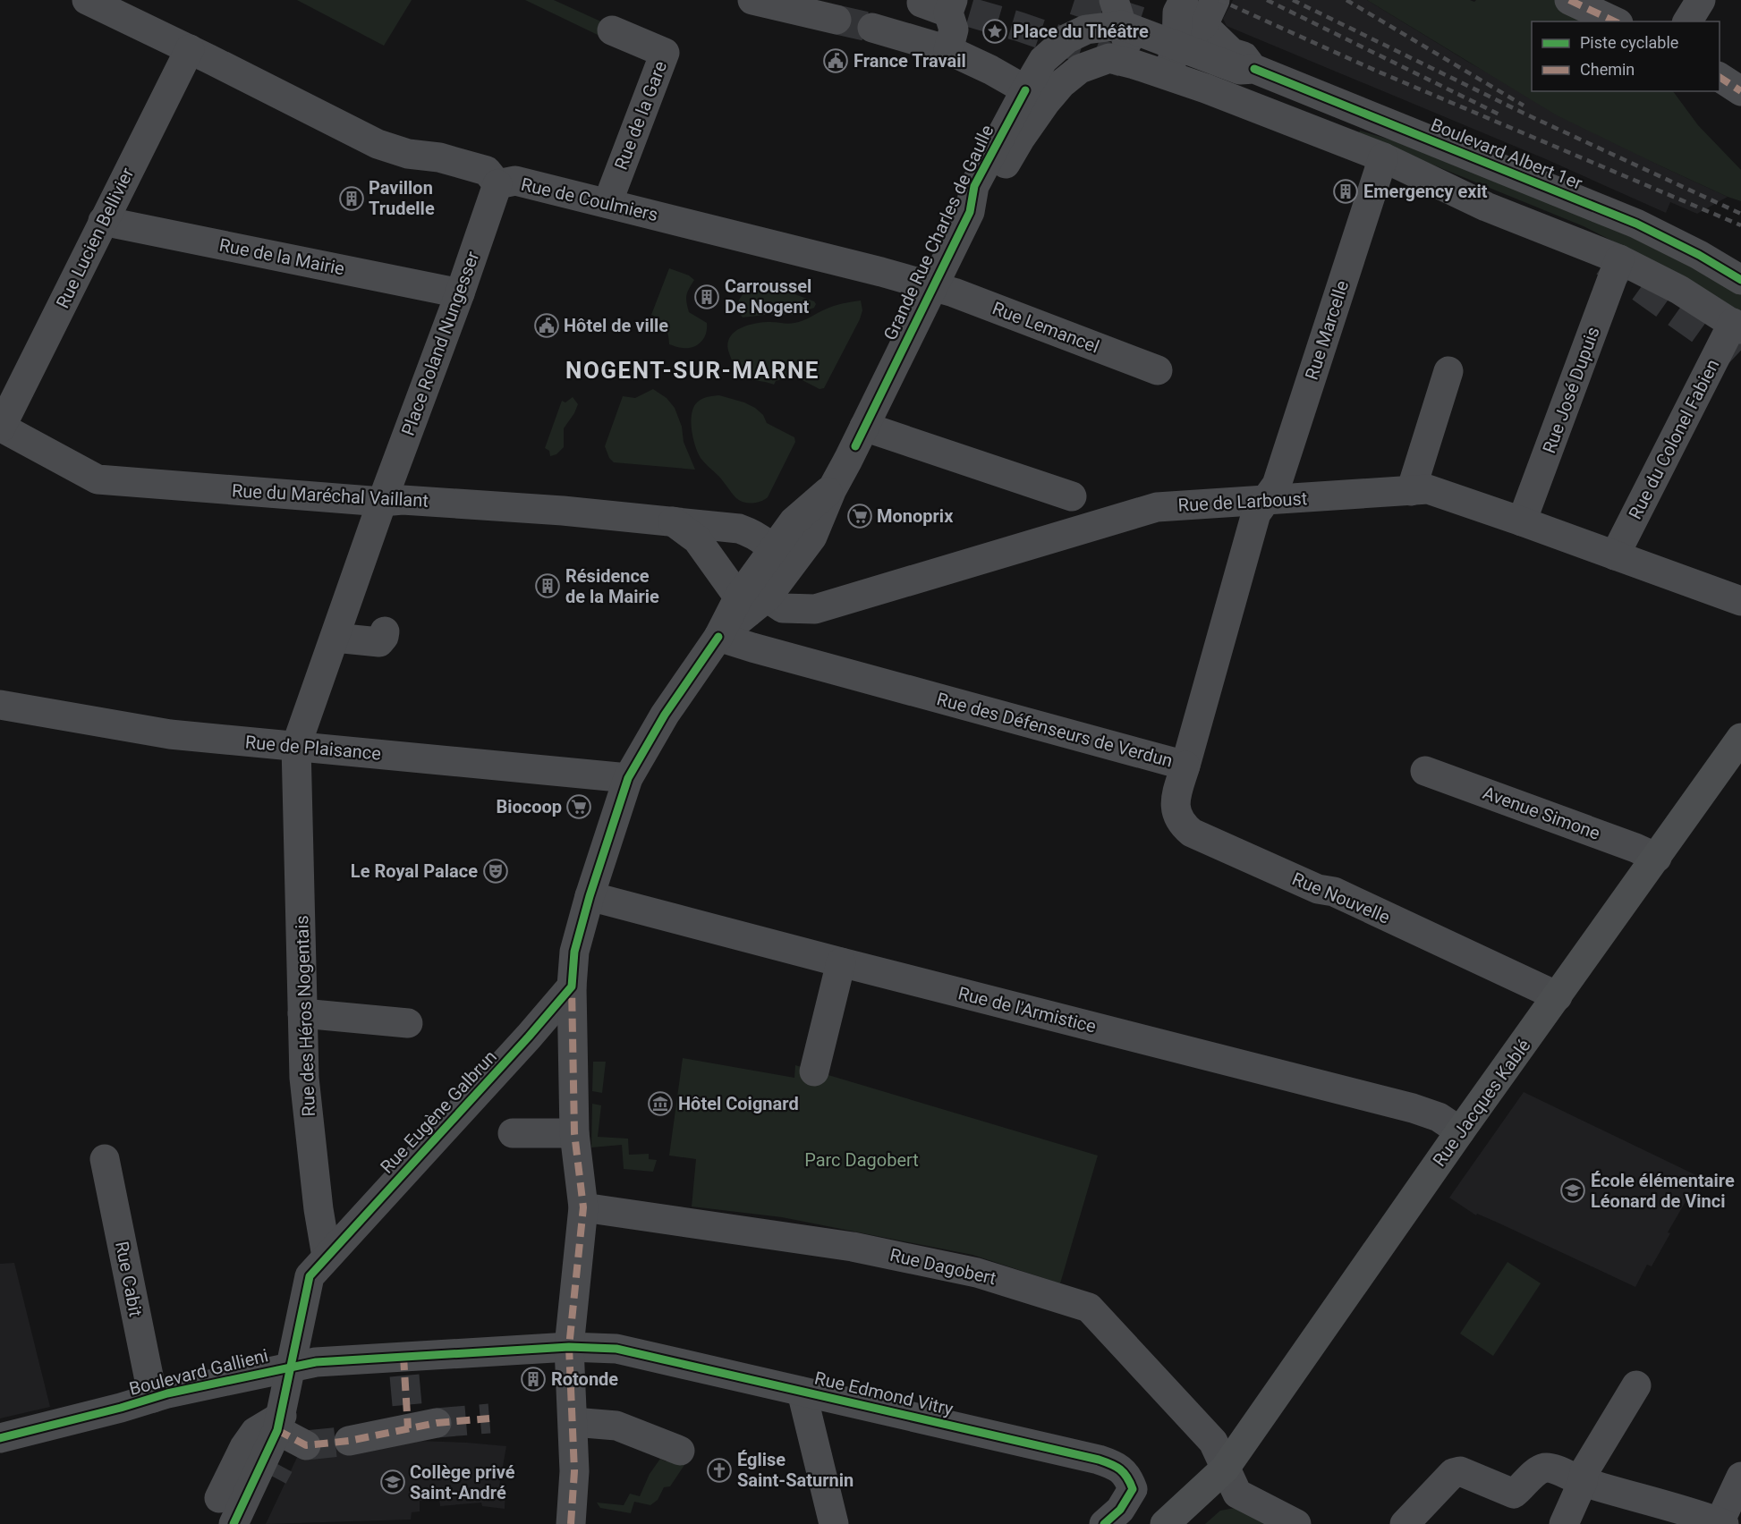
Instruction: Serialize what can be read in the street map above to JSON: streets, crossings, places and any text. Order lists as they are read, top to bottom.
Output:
{
  "streets": {
    "main road": ["Rue Jacques Kablé"],
    "street": [
      "Rue de la Gare",
      "Boulevard Albert 1er",
      "Rue de Coulmiers",
      "Grande Rue Charles de Gaulle",
      "Rue Lucien Bellivier",
      "Rue de la Mairie",
      "Rue Lemancel",
      "Rue Marcelle",
      "Place Roland Nungesser",
      "Rue José Dupuis",
      "Rue du Colonel Fabien",
      "Rue du Maréchal Vaillant",
      "Rue de Larboust",
      "Rue des Défenseurs de Verdun",
      "Rue de Plaisance",
      "Avenue Simone",
      "Rue Nouvelle",
      "Rue de l'Armistice",
      "Rue des Héros Nogentais",
      "Rue Eugène Galbrun",
      "Rue Dagobert",
      "Rue Cabit",
      "Boulevard Gallieni",
      "Rue Edmond Vitry"
    ]
  },
  "crossings": [
    ["Rue de la Gare", "Rue de Coulmiers"],
    ["Boulevard Albert 1er", "Grande Rue Charles de Gaulle"],
    ["Rue de Coulmiers", "Grande Rue Charles de Gaulle"],
    ["Rue de Coulmiers", "Rue Lucien Bellivier"],
    ["Rue de Coulmiers", "Rue Lemancel"],
    ["Rue de Coulmiers", "Place Roland Nungesser"],
    ["Grande Rue Charles de Gaulle", "Rue Lemancel"],
    ["Grande Rue Charles de Gaulle", "Rue du Maréchal Vaillant"],
    ["Grande Rue Charles de Gaulle", "Rue de Larboust"],
    ["Grande Rue Charles de Gaulle", "Rue des Défenseurs de Verdun"],
    ["Grande Rue Charles de Gaulle", "Rue de Plaisance"],
    ["Grande Rue Charles de Gaulle", "Rue de l'Armistice"],
    ["Grande Rue Charles de Gaulle", "Rue Eugène Galbrun"],
    ["Grande Rue Charles de Gaulle", "Rue Dagobert"],
    ["Grande Rue Charles de Gaulle", "Boulevard Gallieni"],
    ["Grande Rue Charles de Gaulle", "Rue Edmond Vitry"],
    ["Rue Lucien Bellivier", "Rue de la Mairie"],
    ["Rue Lucien Bellivier", "Rue du Maréchal Vaillant"],
    ["Rue de la Mairie", "Place Roland Nungesser"],
    ["Rue Marcelle", "Rue de Larboust"],
    ["Rue Marcelle", "Rue des Défenseurs de Verdun"],
    ["Place Roland Nungesser", "Rue du Maréchal Vaillant"],
    ["Place Roland Nungesser", "Rue des Héros Nogentais"],
    ["Rue José Dupuis", "Rue de Larboust"],
    ["Rue du Colonel Fabien", "Rue de Larboust"],
    ["Rue du Maréchal Vaillant", "Rue de Larboust"],
    ["Rue du Maréchal Vaillant", "Rue des Héros Nogentais"],
    ["Rue de Larboust", "Rue des Défenseurs de Verdun"],
    ["Rue des Défenseurs de Verdun", "Rue Nouvelle"],
    ["Rue de Plaisance", "Rue des Héros Nogentais"],
    ["Avenue Simone", "Rue Jacques Kablé"],
    ["Rue Nouvelle", "Rue Jacques Kablé"],
    ["Rue de l'Armistice", "Rue Jacques Kablé"],
    ["Rue des Héros Nogentais", "Rue Eugène Galbrun"],
    ["Rue Jacques Kablé", "Rue Dagobert"],
    ["Rue Cabit", "Boulevard Gallieni"],
    ["Boulevard Gallieni", "Rue Edmond Vitry"]
  ],
  "districts": ["NOGENT-SUR-MARNE"],
  "parks": ["Parc Dagobert"],
  "places": {
    "place": ["Place du Théâtre"],
    "public building": ["France Travail", "Hôtel de ville"],
    "building": [
      "Emergency exit",
      "Pavillon Trudelle",
      "Carroussel De Nogent",
      "Résidence de la Mairie",
      "Rotonde"
    ],
    "supermarket": ["Monoprix", "Biocoop"],
    "theatre": ["Le Royal Palace"],
    "museum": ["Hôtel Coignard"],
    "school or university": ["École élémentaire Léonard de Vinci", "Collège privé Saint-André"],
    "church": ["Église Saint-Saturnin"]
  },
  "legend": ["Piste cyclable", "Chemin"]
}
